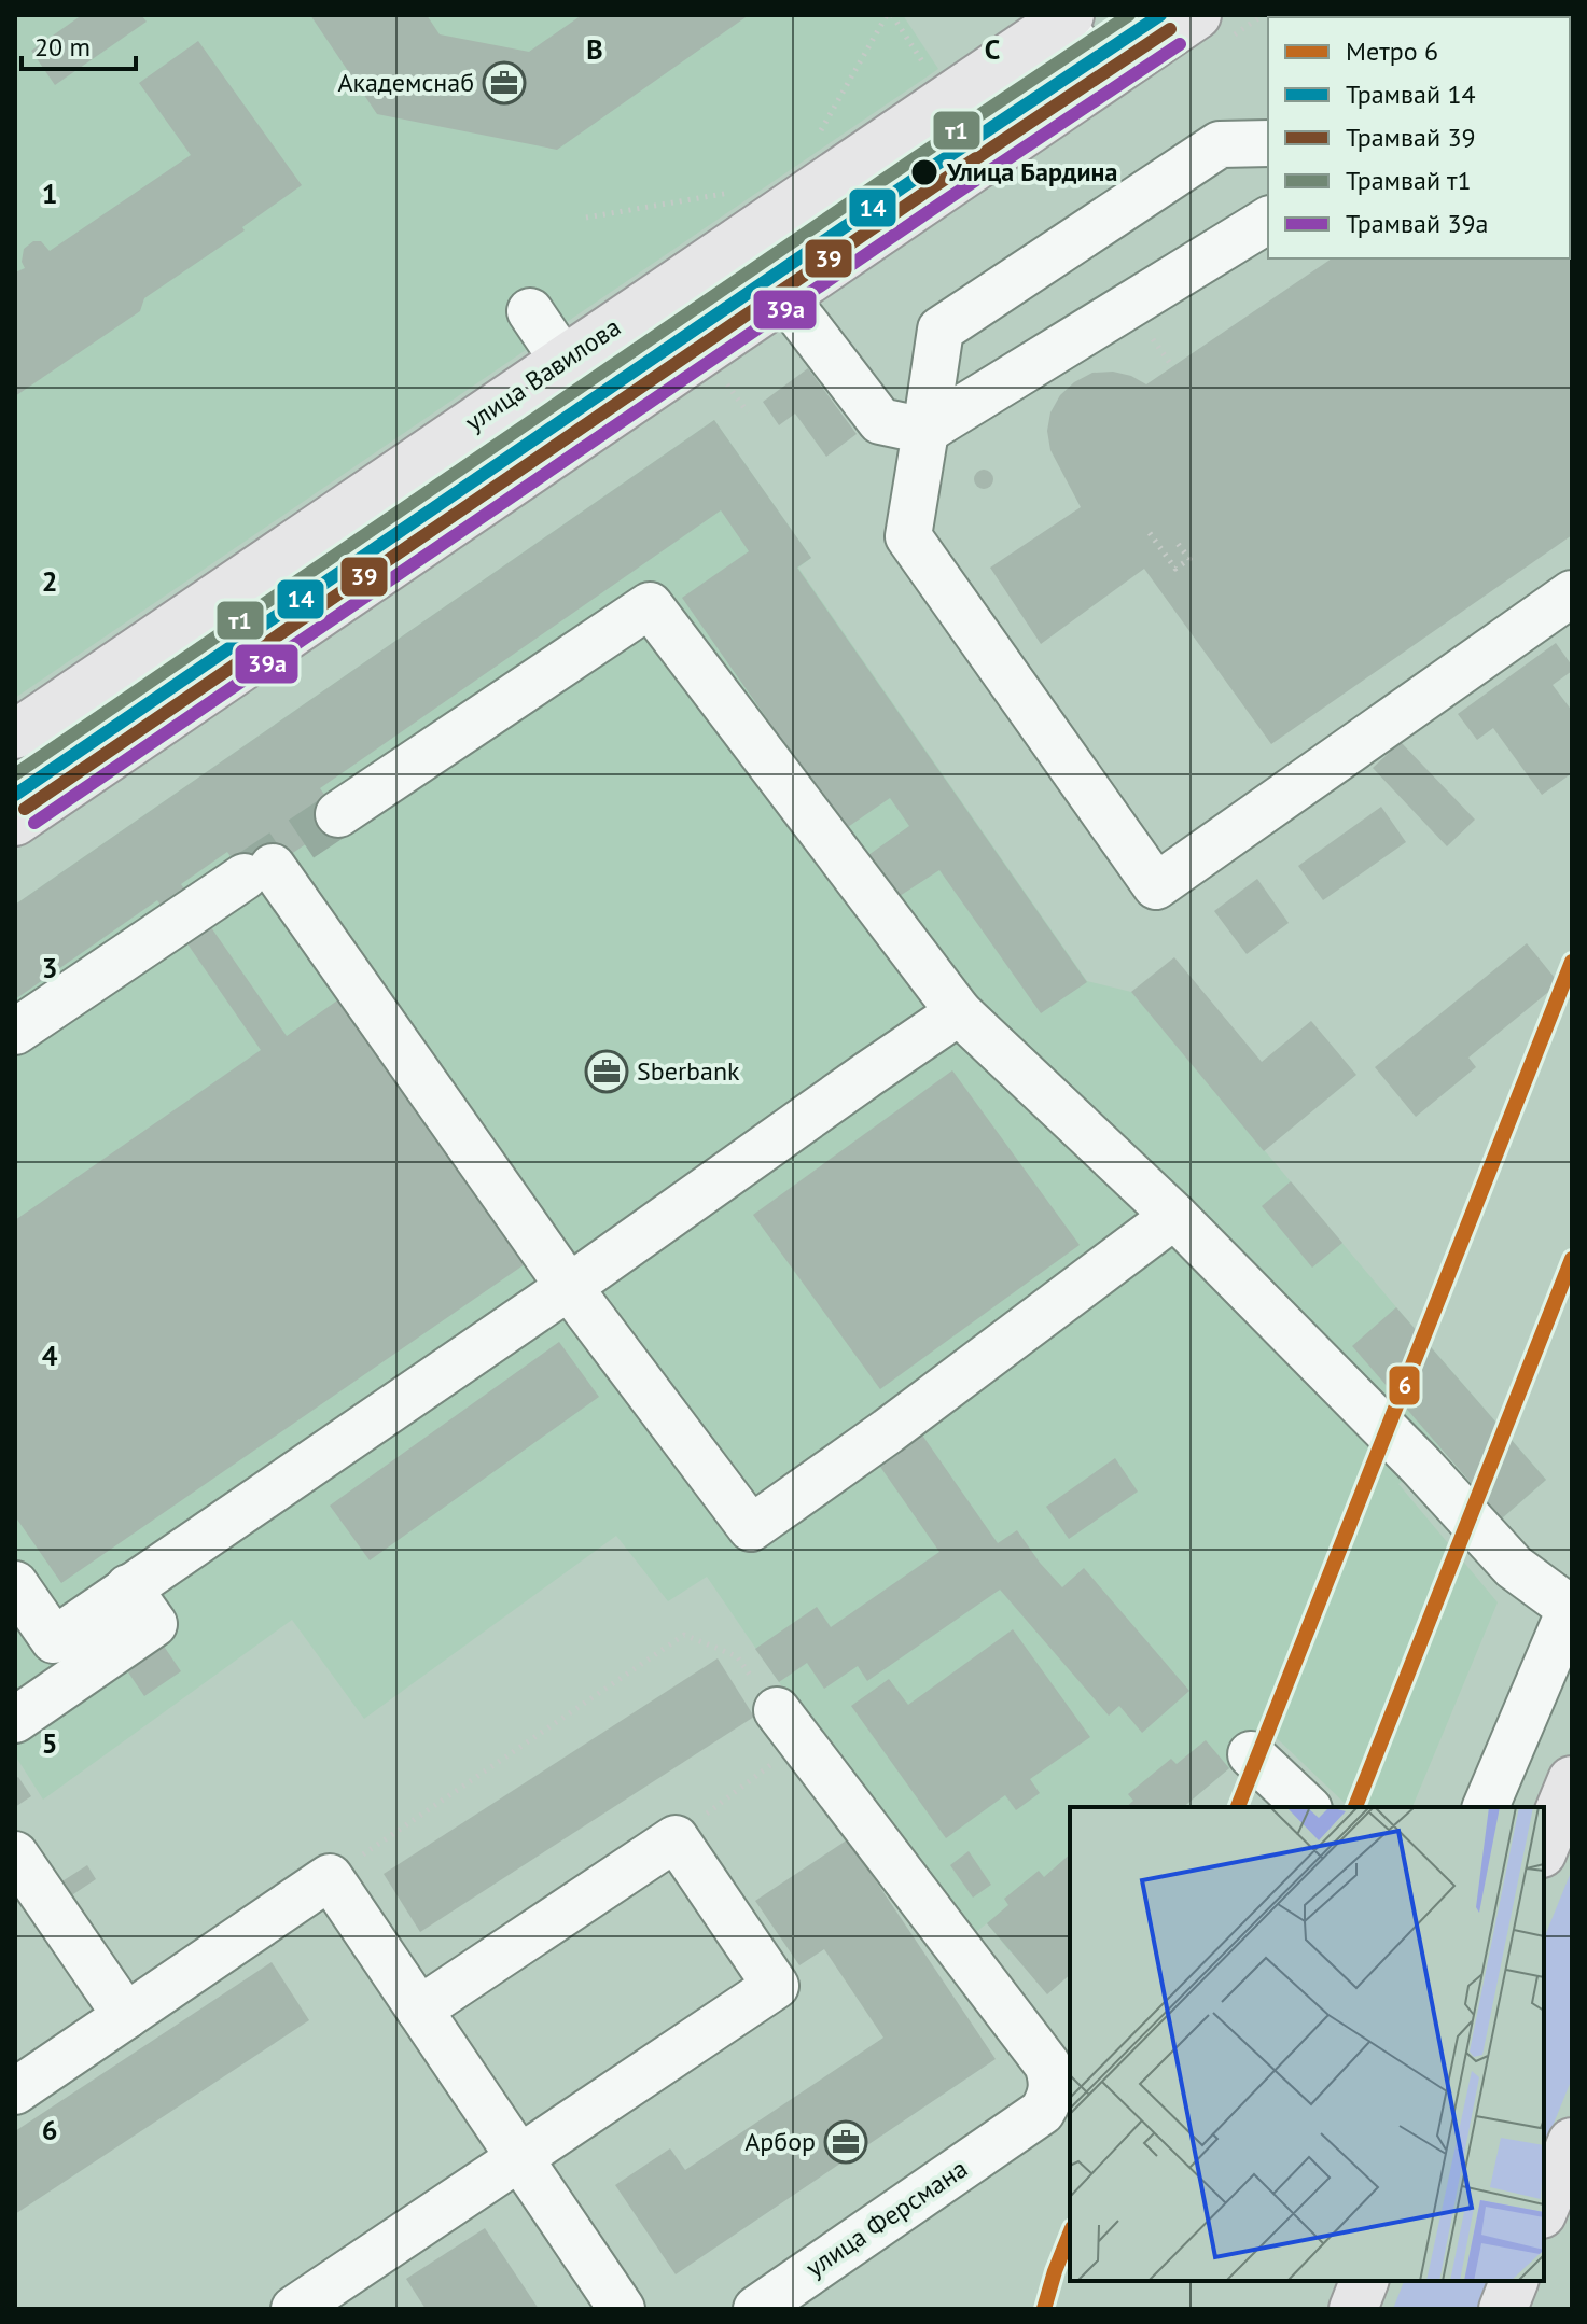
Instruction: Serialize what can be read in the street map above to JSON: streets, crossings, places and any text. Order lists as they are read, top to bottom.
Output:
{
  "streets": {
    "main road": ["улица Вавилова"],
    "street": ["улица Ферсмана"]
  },
  "places": {
    "office": ["Академснаб", "Sberbank", "Арбор"],
    "other": ["Улица Бардина"]
  },
  "lines": [
    "tram line 14",
    "tram line т1",
    "tram line 39",
    "tram line 39а",
    "metro line 6"
  ],
  "legend": [
    "Метро 6",
    "Трамвай 14",
    "Трамвай 39",
    "Трамвай т1",
    "Трамвай 39а"
  ],
  "scale_bar": "20 m",
  "grid": {
    "columns": ["B", "C"],
    "rows": [
      "1",
      "2",
      "3",
      "4",
      "5",
      "6"
    ]
  }
}
